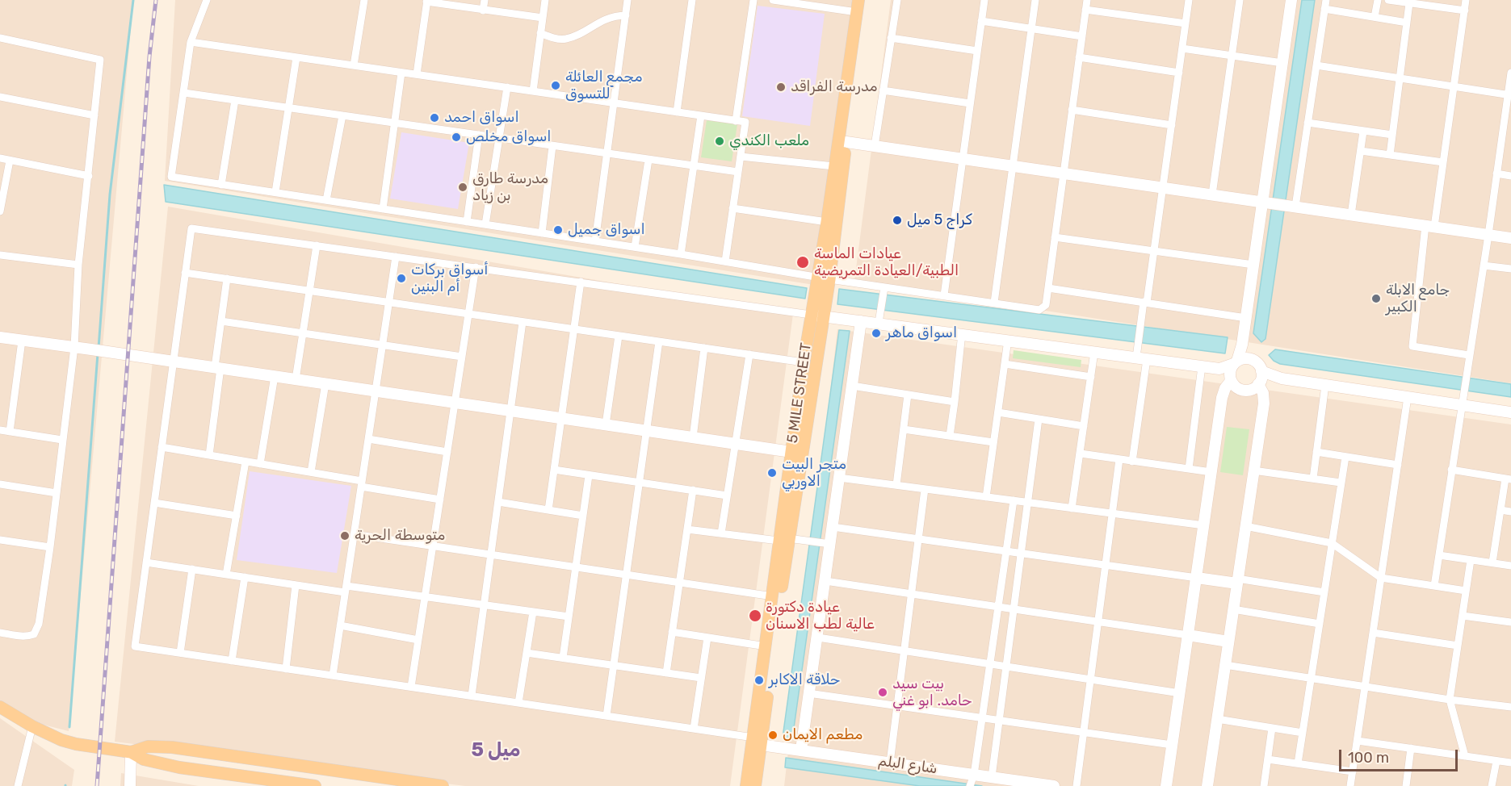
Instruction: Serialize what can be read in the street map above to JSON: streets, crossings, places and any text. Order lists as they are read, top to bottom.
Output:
{
  "streets": {
    "main road": ["5 MILE STREET"],
    "street": ["شارع البلم"]
  },
  "crossings": [
    ["5 MILE STREET", "شارع البلم"]
  ],
  "districts": ["5 ميل"],
  "places": [
    "مجمع العائلة للتسوق",
    "مدرسة الفراقد",
    "اسواق احمد",
    "اسواق مخلص",
    "ملعب الكندي",
    "مدرسة طارق بن زياد",
    "كراج 5 ميل",
    "اسواق جميل",
    "عيادات الماسة الطبية/العيادة التمريضية",
    "أسواق بركات أم البنين",
    "جامع الابلة الكبير",
    "اسواق ماهر",
    "متجر البيت الاوربي",
    "متوسطة الحرية",
    "عيادة دكتورة عالية لطب الاسنان",
    "حلاقة الاكابر",
    "بيت سيد حامد. ابو غني",
    "مطعم الايمان"
  ],
  "scale_bar": "100 m"
}
